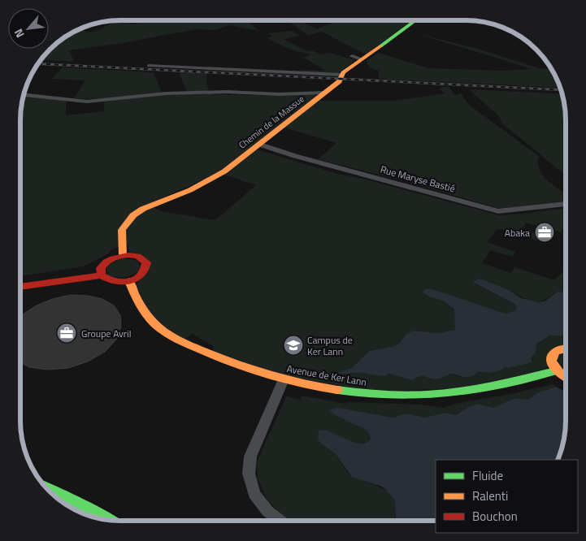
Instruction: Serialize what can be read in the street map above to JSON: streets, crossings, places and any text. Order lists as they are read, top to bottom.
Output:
{
  "streets": {
    "main road": ["Chemin de la Massue", "Avenue de Ker Lann"],
    "street": ["Rue Maryse Bastié"]
  },
  "crossings": [
    ["Chemin de la Massue", "Rue Maryse Bastié"],
    ["Chemin de la Massue", "Avenue de Ker Lann"]
  ],
  "places": {
    "office": ["Abaka", "Groupe Avril"],
    "school or university": ["Campus de Ker Lann"]
  },
  "legend": ["Fluide", "Ralenti", "Bouchon"],
  "north": "bottom left"
}
